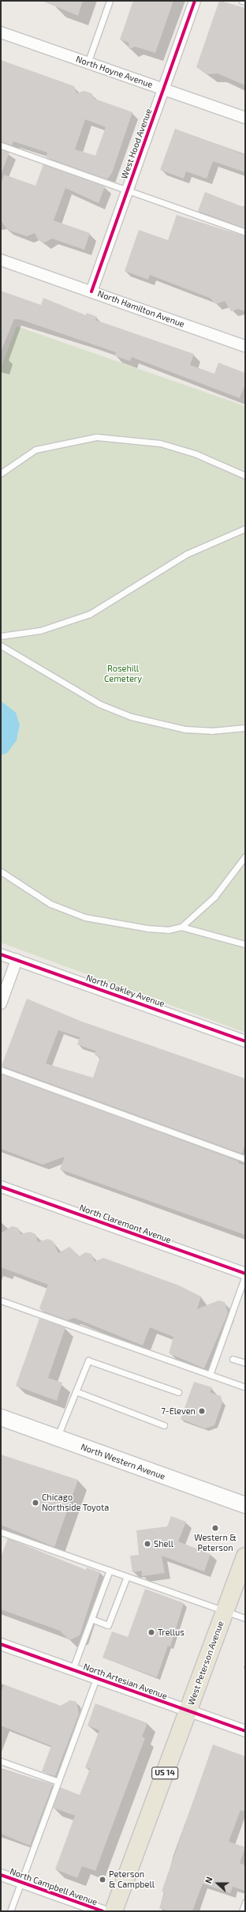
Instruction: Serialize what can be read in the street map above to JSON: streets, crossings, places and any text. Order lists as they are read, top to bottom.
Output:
{
  "streets": {
    "main road": ["North Western Avenue", "West Peterson Avenue", "US 14"],
    "street": [
      "North Hoyne Avenue",
      "West Hood Avenue",
      "North Hamilton Avenue",
      "North Oakley Avenue",
      "North Claremont Avenue",
      "North Artesian Avenue",
      "North Campbell Avenue"
    ]
  },
  "crossings": [
    ["North Hoyne Avenue", "West Hood Avenue"],
    ["West Hood Avenue", "North Hamilton Avenue"],
    ["West Peterson Avenue", "North Artesian Avenue"]
  ],
  "parks": ["Rosehill Cemetery"],
  "places": [
    "7-Eleven",
    "Chicago Northside Toyota",
    "Western & Peterson",
    "Shell",
    "Trellus",
    "Peterson & Campbell"
  ],
  "north": "left"
}
